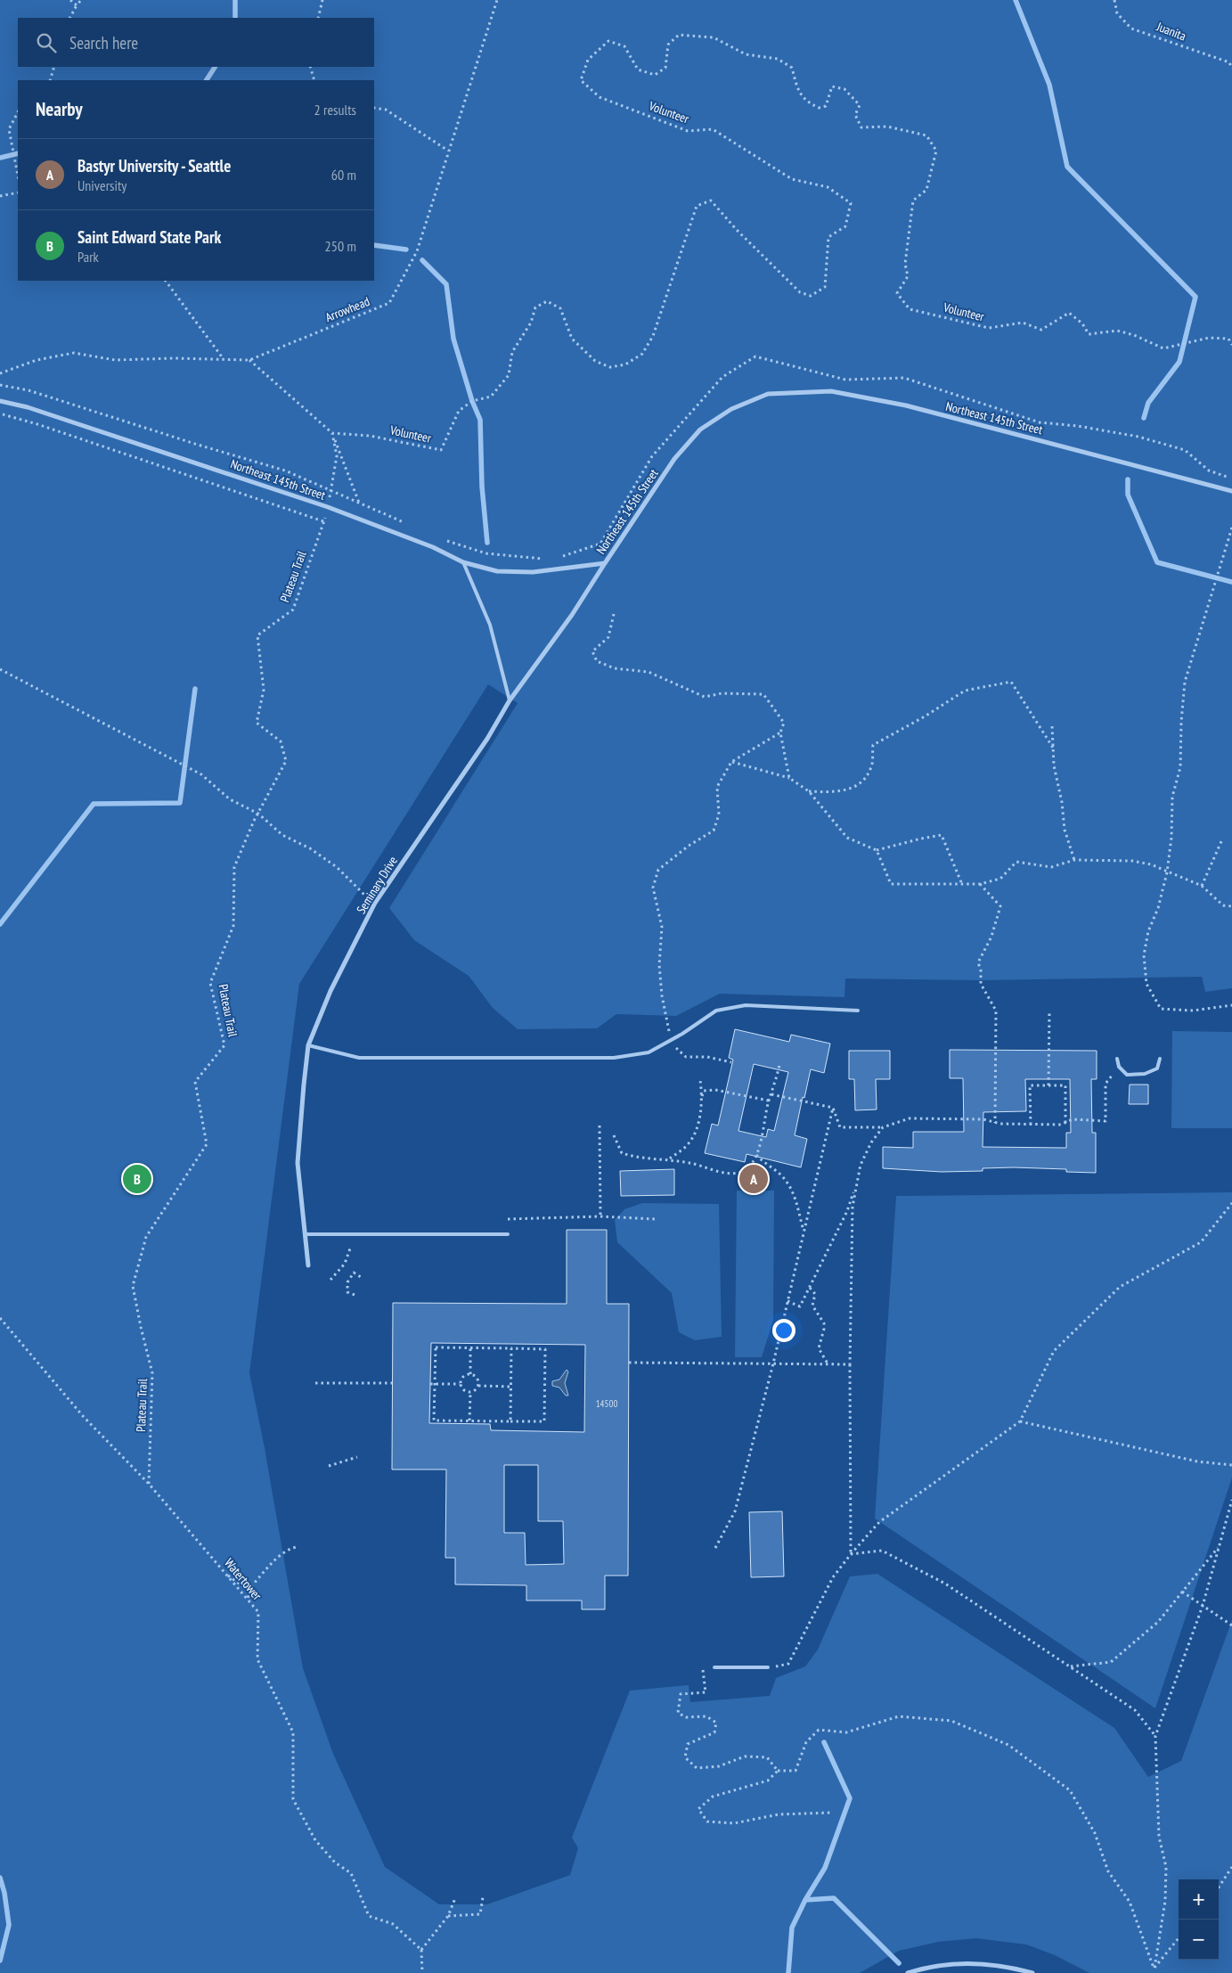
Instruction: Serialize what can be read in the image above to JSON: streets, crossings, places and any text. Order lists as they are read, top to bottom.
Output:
{
  "streets": {
    "street": ["Northeast 145th Street", "Seminary Drive"],
    "path": [
      "Juanita",
      "Volunteer",
      "Arrowhead",
      "Plateau Trail",
      "Watertower"
    ]
  },
  "crossings": [
    ["Volunteer", "Plateau Trail"],
    ["Northeast 145th Street", "Plateau Trail"],
    ["Northeast 145th Street", "Seminary Drive"],
    ["Plateau Trail", "Watertower"]
  ],
  "house_numbers": ["14500"],
  "page": {
    "search": "Search here",
    "heading": ["Nearby", "2 results"],
    "list": [
      {
        "mark": "A",
        "name": "Bastyr University - Seattle",
        "note": "University",
        "value": "60 m"
      },
      {
        "mark": "B",
        "name": "Saint Edward State Park",
        "note": "Park",
        "value": "250 m"
      }
    ],
    "pins": ["A", "B"],
    "map_buttons": ["+", "−"]
  }
}
